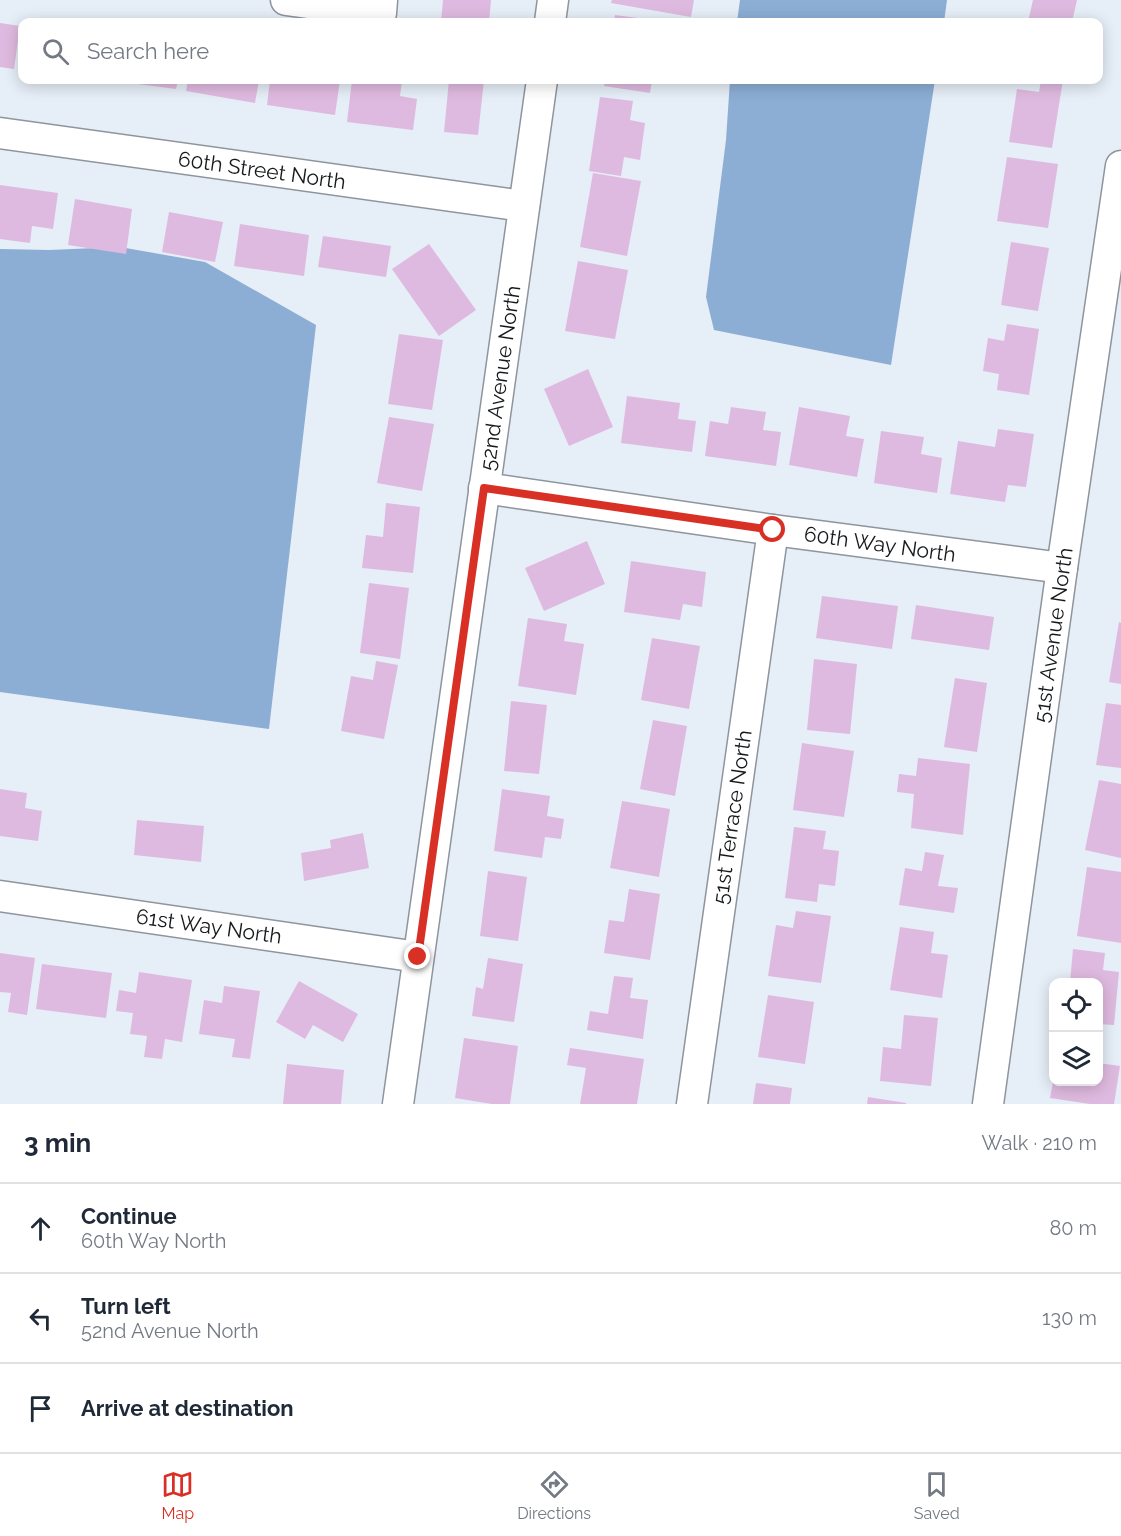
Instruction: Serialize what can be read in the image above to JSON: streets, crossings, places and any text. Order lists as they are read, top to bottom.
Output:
{
  "streets": {
    "street": [
      "60th Street North",
      "52nd Avenue North",
      "60th Way North",
      "51st Avenue North",
      "51st Terrace North",
      "61st Way North"
    ]
  },
  "crossings": [
    ["60th Street North", "52nd Avenue North"],
    ["52nd Avenue North", "60th Way North"],
    ["52nd Avenue North", "61st Way North"],
    ["60th Way North", "51st Avenue North"],
    ["60th Way North", "51st Terrace North"]
  ],
  "page": {
    "search": "Search here",
    "heading": ["3 min", "Walk · 210 m"],
    "list": [
      ["Continue", "60th Way North", "80 m"],
      ["Turn left", "52nd Avenue North", "130 m"],
      "Arrive at destination"
    ],
    "nav": ["Map", "Directions", "Saved"]
  }
}
